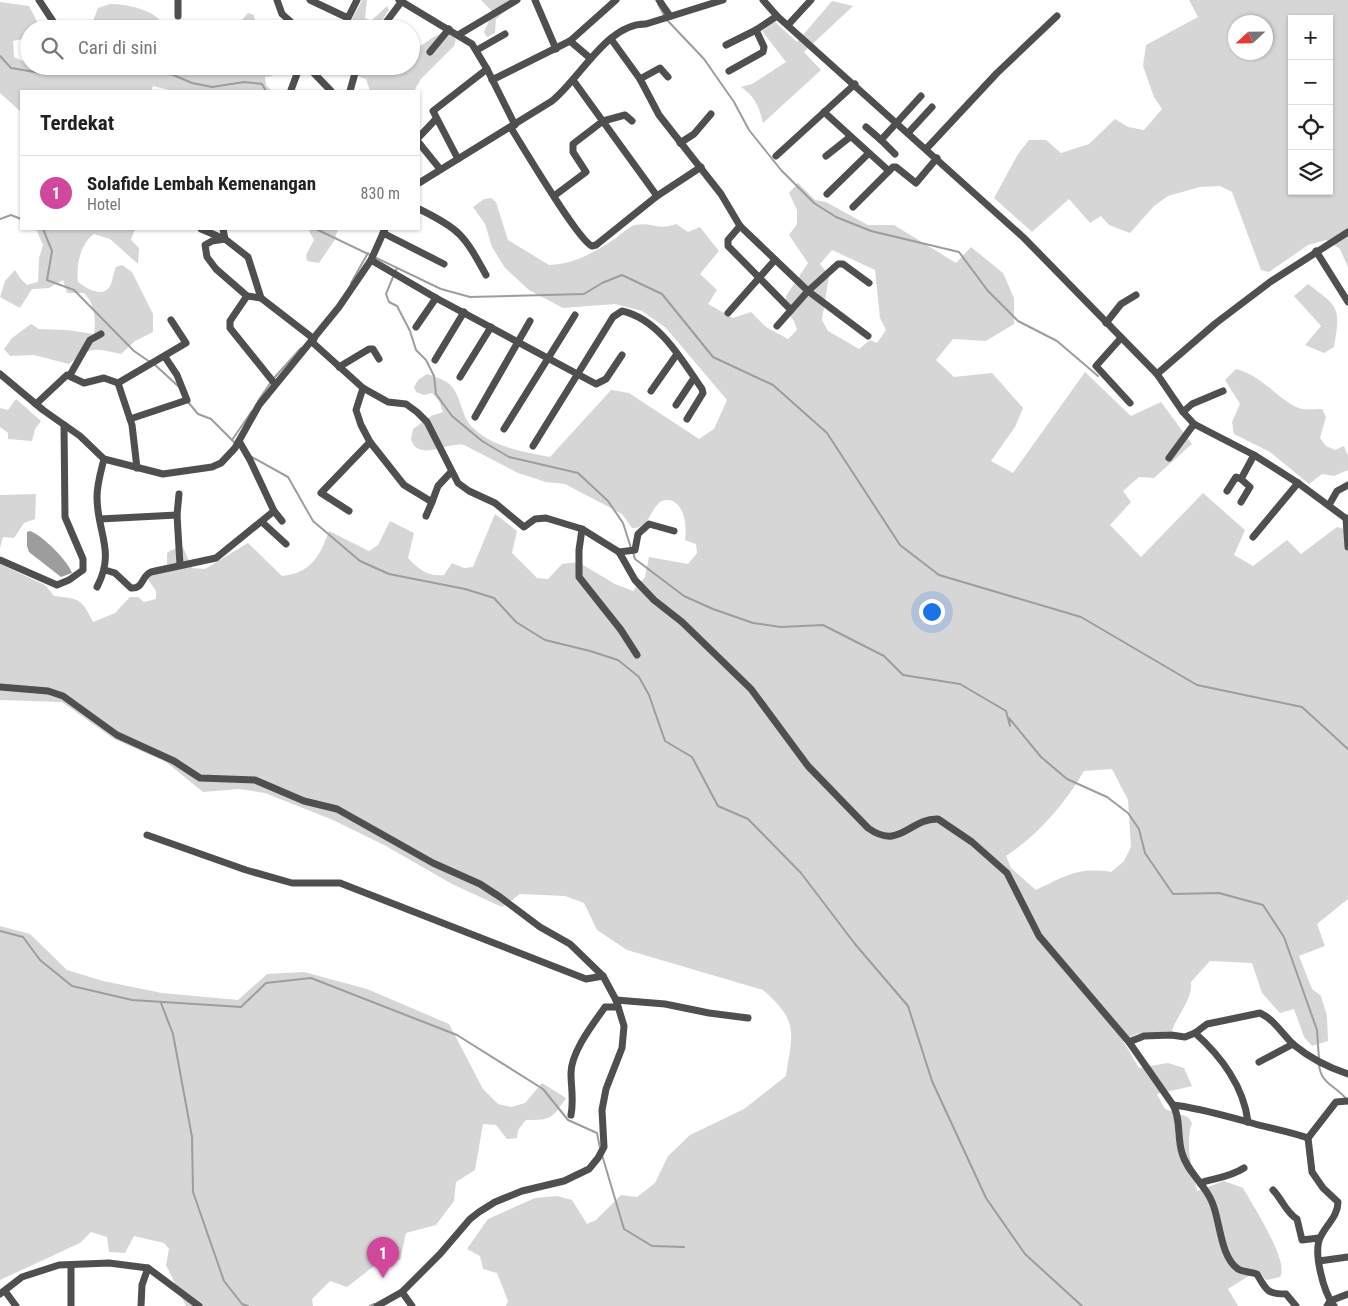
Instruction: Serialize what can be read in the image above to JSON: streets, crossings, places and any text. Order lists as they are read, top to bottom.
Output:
{
  "north": "left",
  "page": {
    "map_buttons": ["+", "−"],
    "search": "Cari di sini",
    "heading": "Terdekat",
    "list": [
      {
        "mark": "1",
        "name": "Solafide Lembah Kemenangan",
        "note": "Hotel",
        "value": "830 m"
      }
    ],
    "pins": "1"
  }
}
